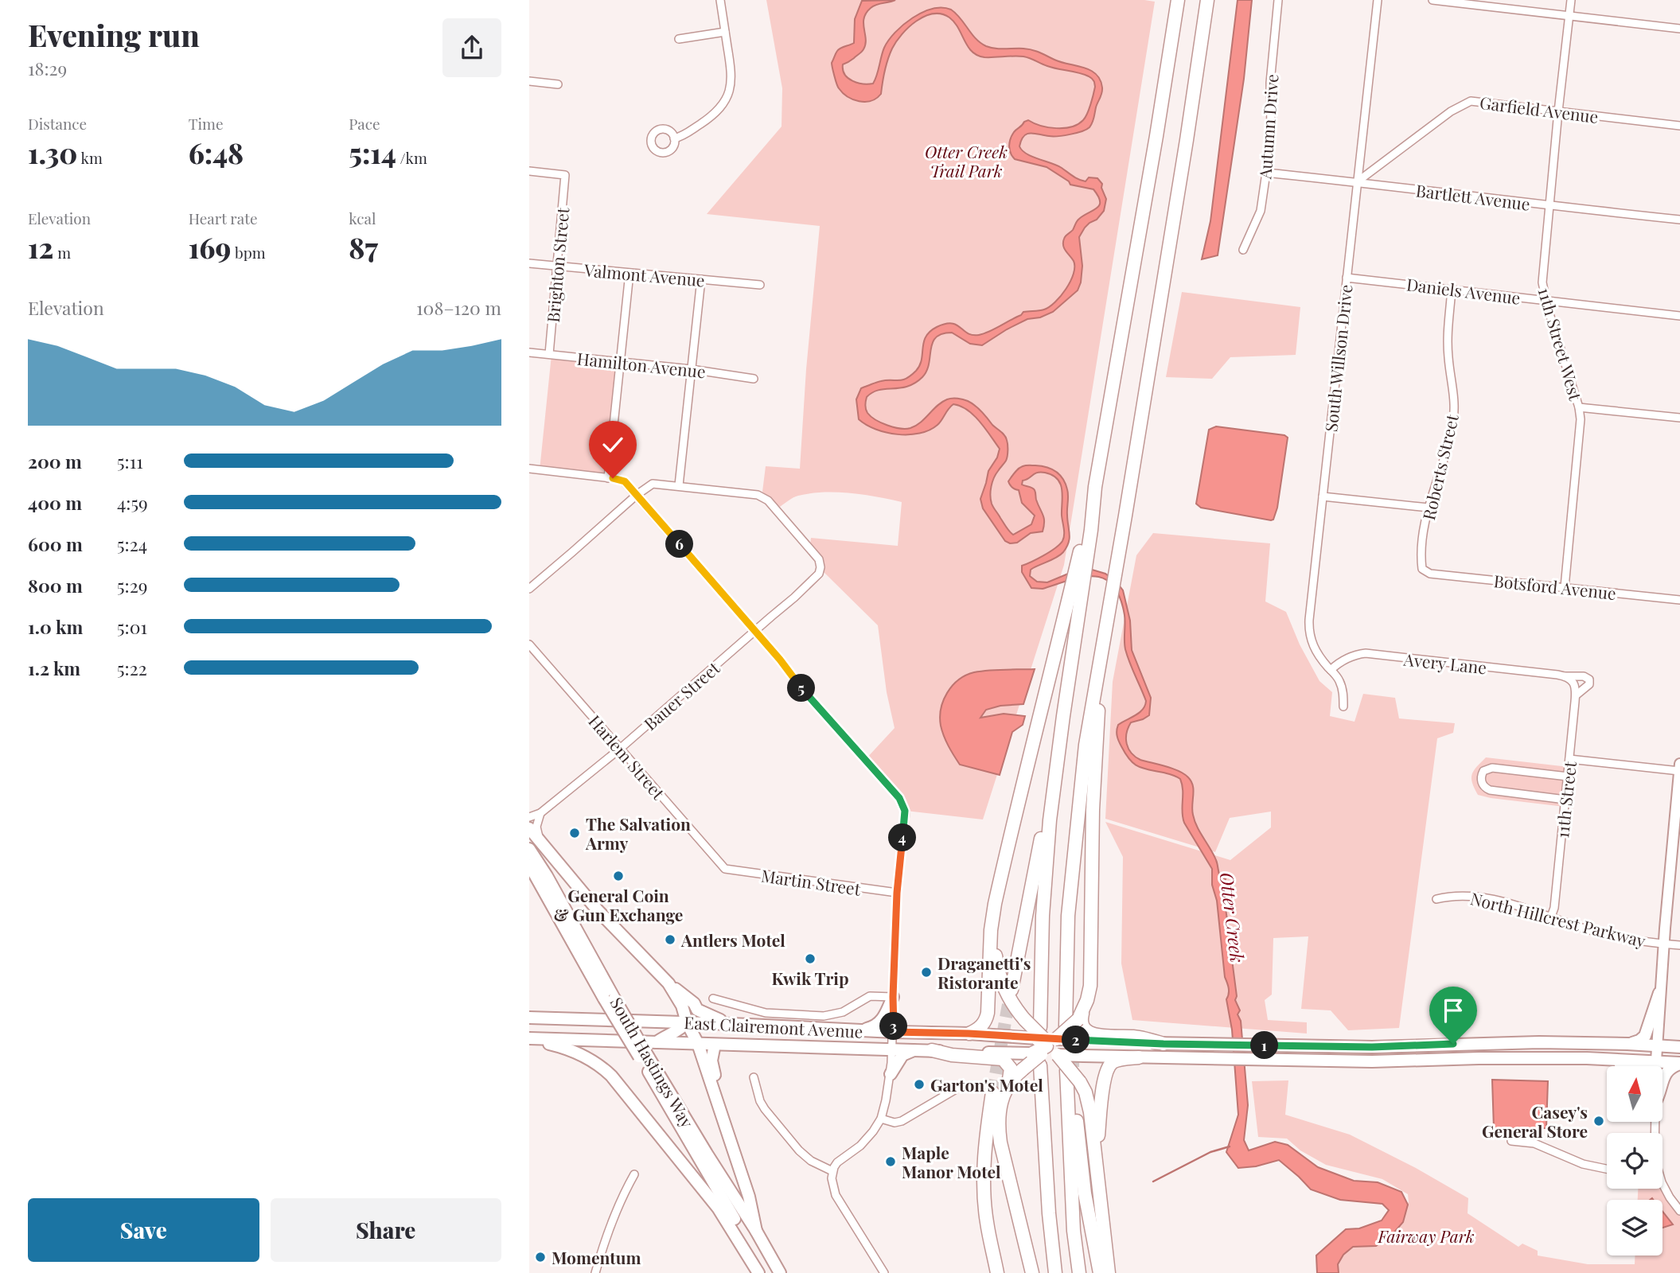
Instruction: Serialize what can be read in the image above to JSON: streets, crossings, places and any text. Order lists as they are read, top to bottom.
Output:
{
  "streets": {
    "main road": ["East Clairemont Avenue", "South Hastings Way"],
    "street": [
      "Garfield Avenue",
      "Autumn Drive",
      "Bartlett Avenue",
      "Brighton Street",
      "Valmont Avenue",
      "Daniels Avenue",
      "11th Street West",
      "South Willson Drive",
      "Hamilton Avenue",
      "Roberts Street",
      "Botsford Avenue",
      "Avery Lane",
      "Bauer Street",
      "Harlem Street",
      "11th Street",
      "Martin Street",
      "North Hillcrest Parkway"
    ]
  },
  "crossings": [
    ["Garfield Avenue", "Bartlett Avenue"],
    ["Garfield Avenue", "11th Street West"],
    ["Garfield Avenue", "South Willson Drive"],
    ["Autumn Drive", "Bartlett Avenue"],
    ["Bartlett Avenue", "11th Street West"],
    ["Bartlett Avenue", "South Willson Drive"],
    ["Brighton Street", "Valmont Avenue"],
    ["Brighton Street", "Hamilton Avenue"],
    ["Daniels Avenue", "11th Street West"],
    ["Daniels Avenue", "South Willson Drive"],
    ["Daniels Avenue", "Roberts Street"],
    ["11th Street West", "Botsford Avenue"],
    ["South Willson Drive", "Avery Lane"],
    ["Roberts Street", "Botsford Avenue"],
    ["Avery Lane", "11th Street"],
    ["Bauer Street", "Harlem Street"],
    ["Harlem Street", "Martin Street"],
    ["11th Street", "North Hillcrest Parkway"]
  ],
  "water": ["Otter Creek"],
  "parks": ["Otter Creek Trail Park", "Fairway Park"],
  "places": [
    "The Salvation Army",
    "General Coin & Gun Exchange",
    "Antlers Motel",
    "Kwik Trip",
    "Draganetti's Ristorante",
    "Garton's Motel",
    "Casey's General Store",
    "Maple Manor Motel",
    "Momentum"
  ],
  "north": "top",
  "page": {
    "heading": ["Evening run", "18:29"],
    "stats": [
      ["Distance", "1.30 km"],
      ["Time", "6:48"],
      ["Pace", "5:14 /km"],
      ["Elevation", "12 m"],
      ["Heart rate", "169 bpm"],
      ["kcal", "87"]
    ],
    "chart": ["Elevation", "108–120 m"],
    "list": [
      {
        "name": "200 m",
        "note": "5:11"
      },
      {
        "name": "400 m",
        "note": "4:59"
      },
      {
        "name": "600 m",
        "note": "5:24"
      },
      {
        "name": "800 m",
        "note": "5:29"
      },
      {
        "name": "1.0 km",
        "note": "5:01"
      },
      {
        "name": "1.2 km",
        "note": "5:22"
      }
    ],
    "pins": [
      "6",
      "5",
      "4",
      "3",
      "2",
      "1"
    ],
    "buttons": ["Save", "Share"]
  }
}
